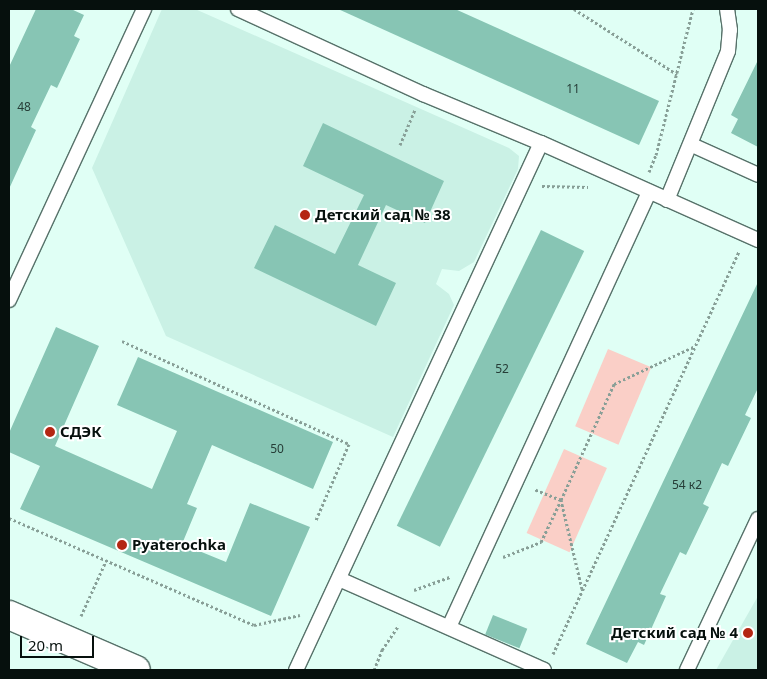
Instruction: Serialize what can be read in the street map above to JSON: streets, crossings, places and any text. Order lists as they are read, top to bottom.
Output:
{
  "places": [
    "Детский сад № 38",
    "СДЭК",
    "Pyaterochka",
    "Детский сад № 4"
  ],
  "house_numbers": [
    "11",
    "48",
    "52",
    "50",
    "54 к2"
  ],
  "scale_bar": "20 m"
}
